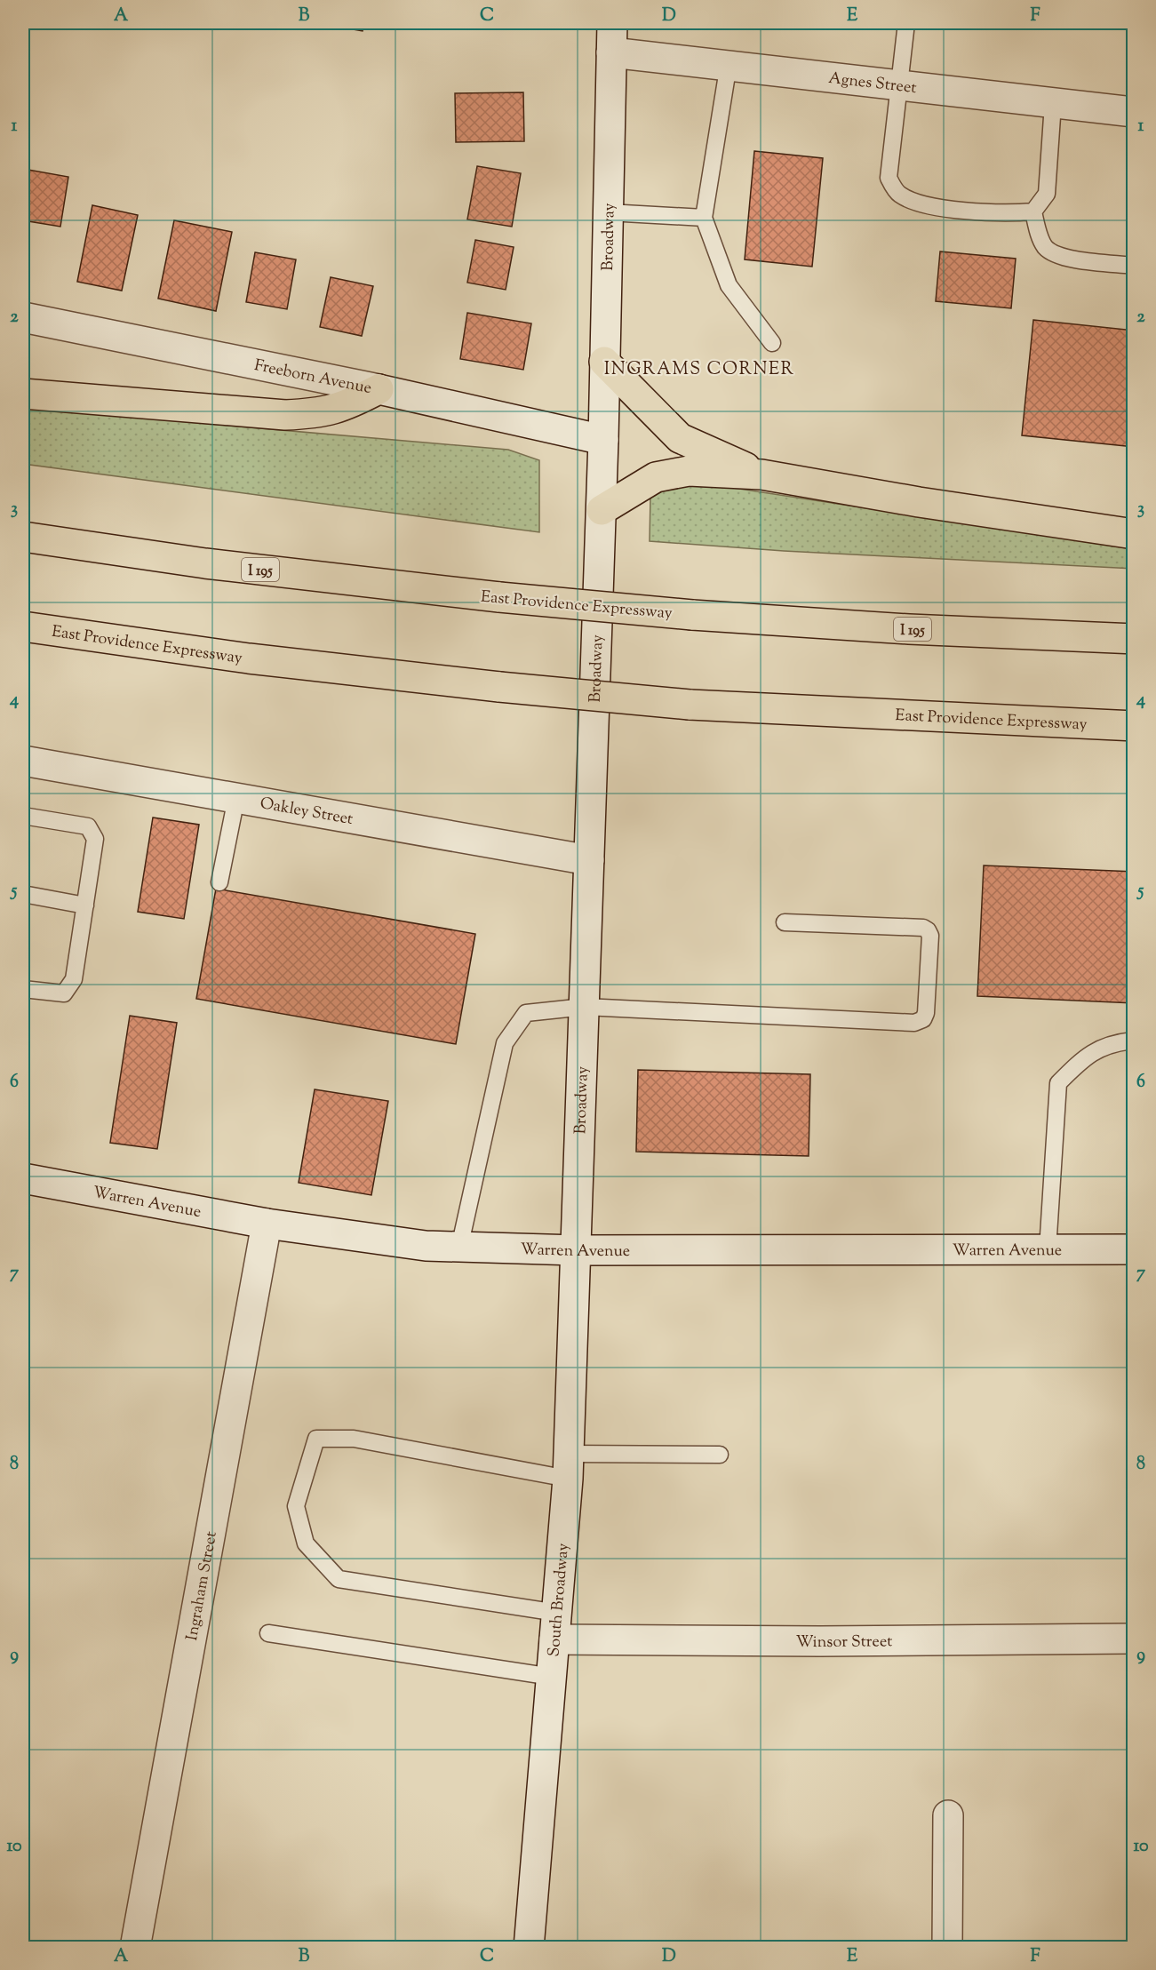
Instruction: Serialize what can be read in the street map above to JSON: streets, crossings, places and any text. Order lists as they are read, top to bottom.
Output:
{
  "streets": {
    "highway": ["I 195", "East Providence Expressway"],
    "main road": [
      "Agnes Street",
      "Broadway",
      "Freeborn Avenue",
      "Oakley Street",
      "Warren Avenue",
      "Ingraham Street",
      "South Broadway",
      "Winsor Street"
    ]
  },
  "crossings": [
    ["Agnes Street", "Broadway"],
    ["Broadway", "Freeborn Avenue"],
    ["Broadway", "Oakley Street"],
    ["Broadway", "Warren Avenue"],
    ["Broadway", "South Broadway"],
    ["Warren Avenue", "Ingraham Street"],
    ["Warren Avenue", "South Broadway"],
    ["South Broadway", "Winsor Street"]
  ],
  "districts": ["INGRAMS CORNER"],
  "grid": {
    "columns": [
      "A",
      "B",
      "C",
      "D",
      "E",
      "F"
    ],
    "rows": [
      "1",
      "2",
      "3",
      "4",
      "5",
      "6",
      "7",
      "8",
      "9",
      "10"
    ]
  }
}
